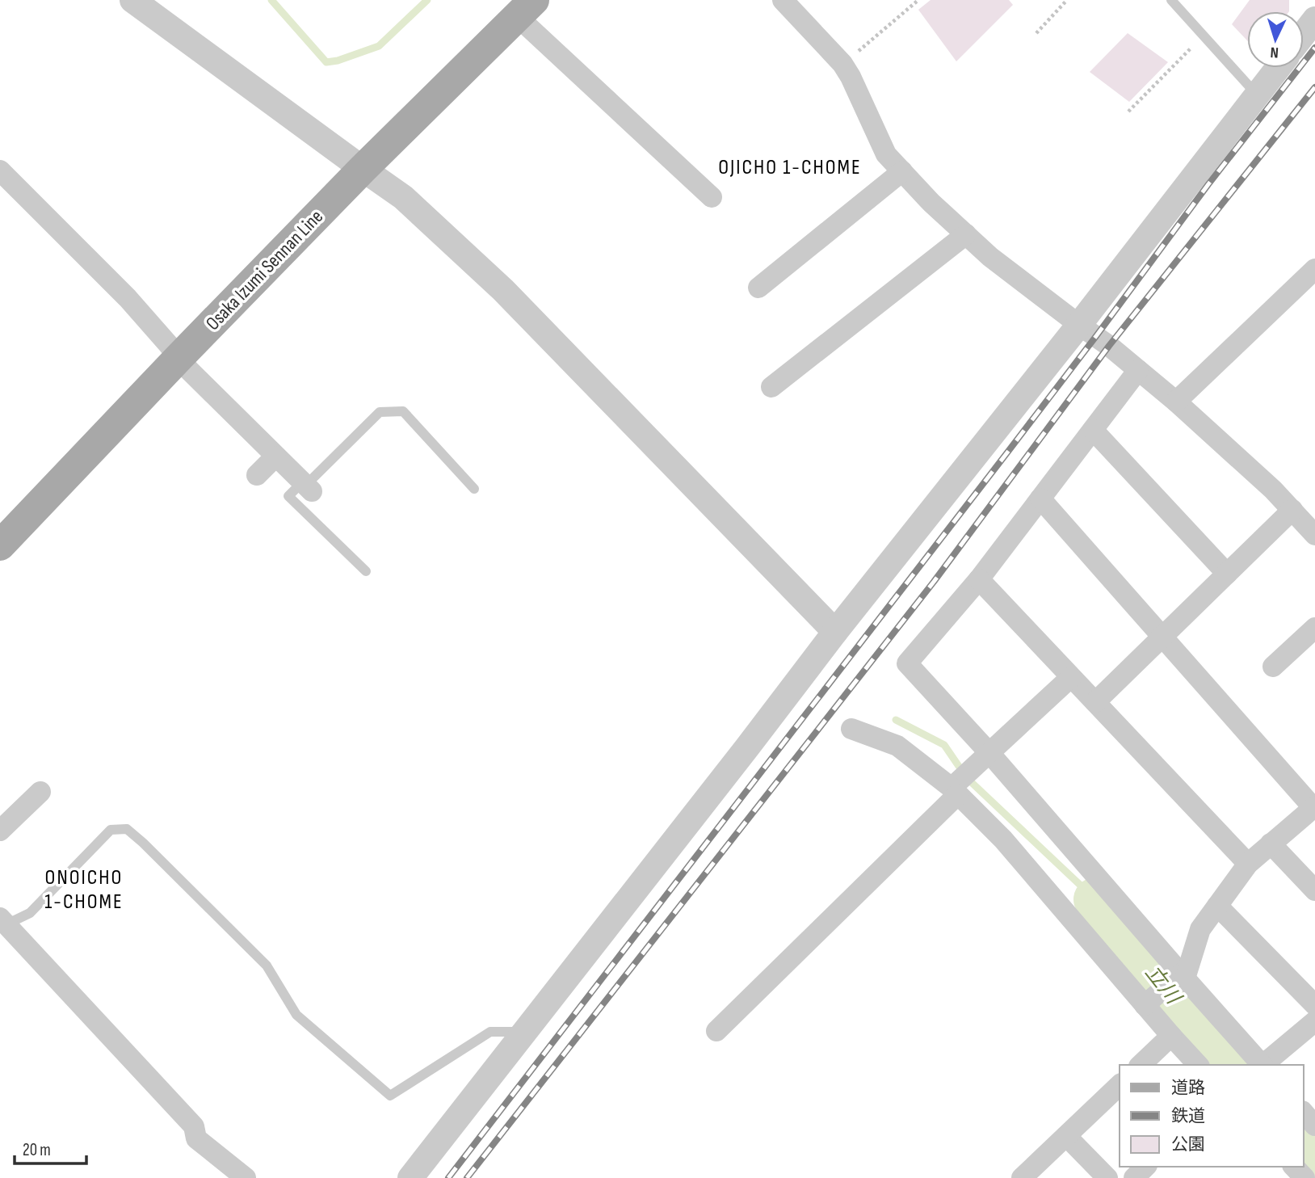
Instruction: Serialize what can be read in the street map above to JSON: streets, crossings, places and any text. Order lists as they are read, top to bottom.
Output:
{
  "streets": {
    "main road": ["Osaka Izumi Sennan Line"]
  },
  "districts": ["OJICHO 1-CHOME", "ONOICHO 1-CHOME"],
  "water": ["立川"],
  "legend": ["道路", "鉄道", "公園"],
  "scale_bar": "20 m",
  "north": "bottom"
}
